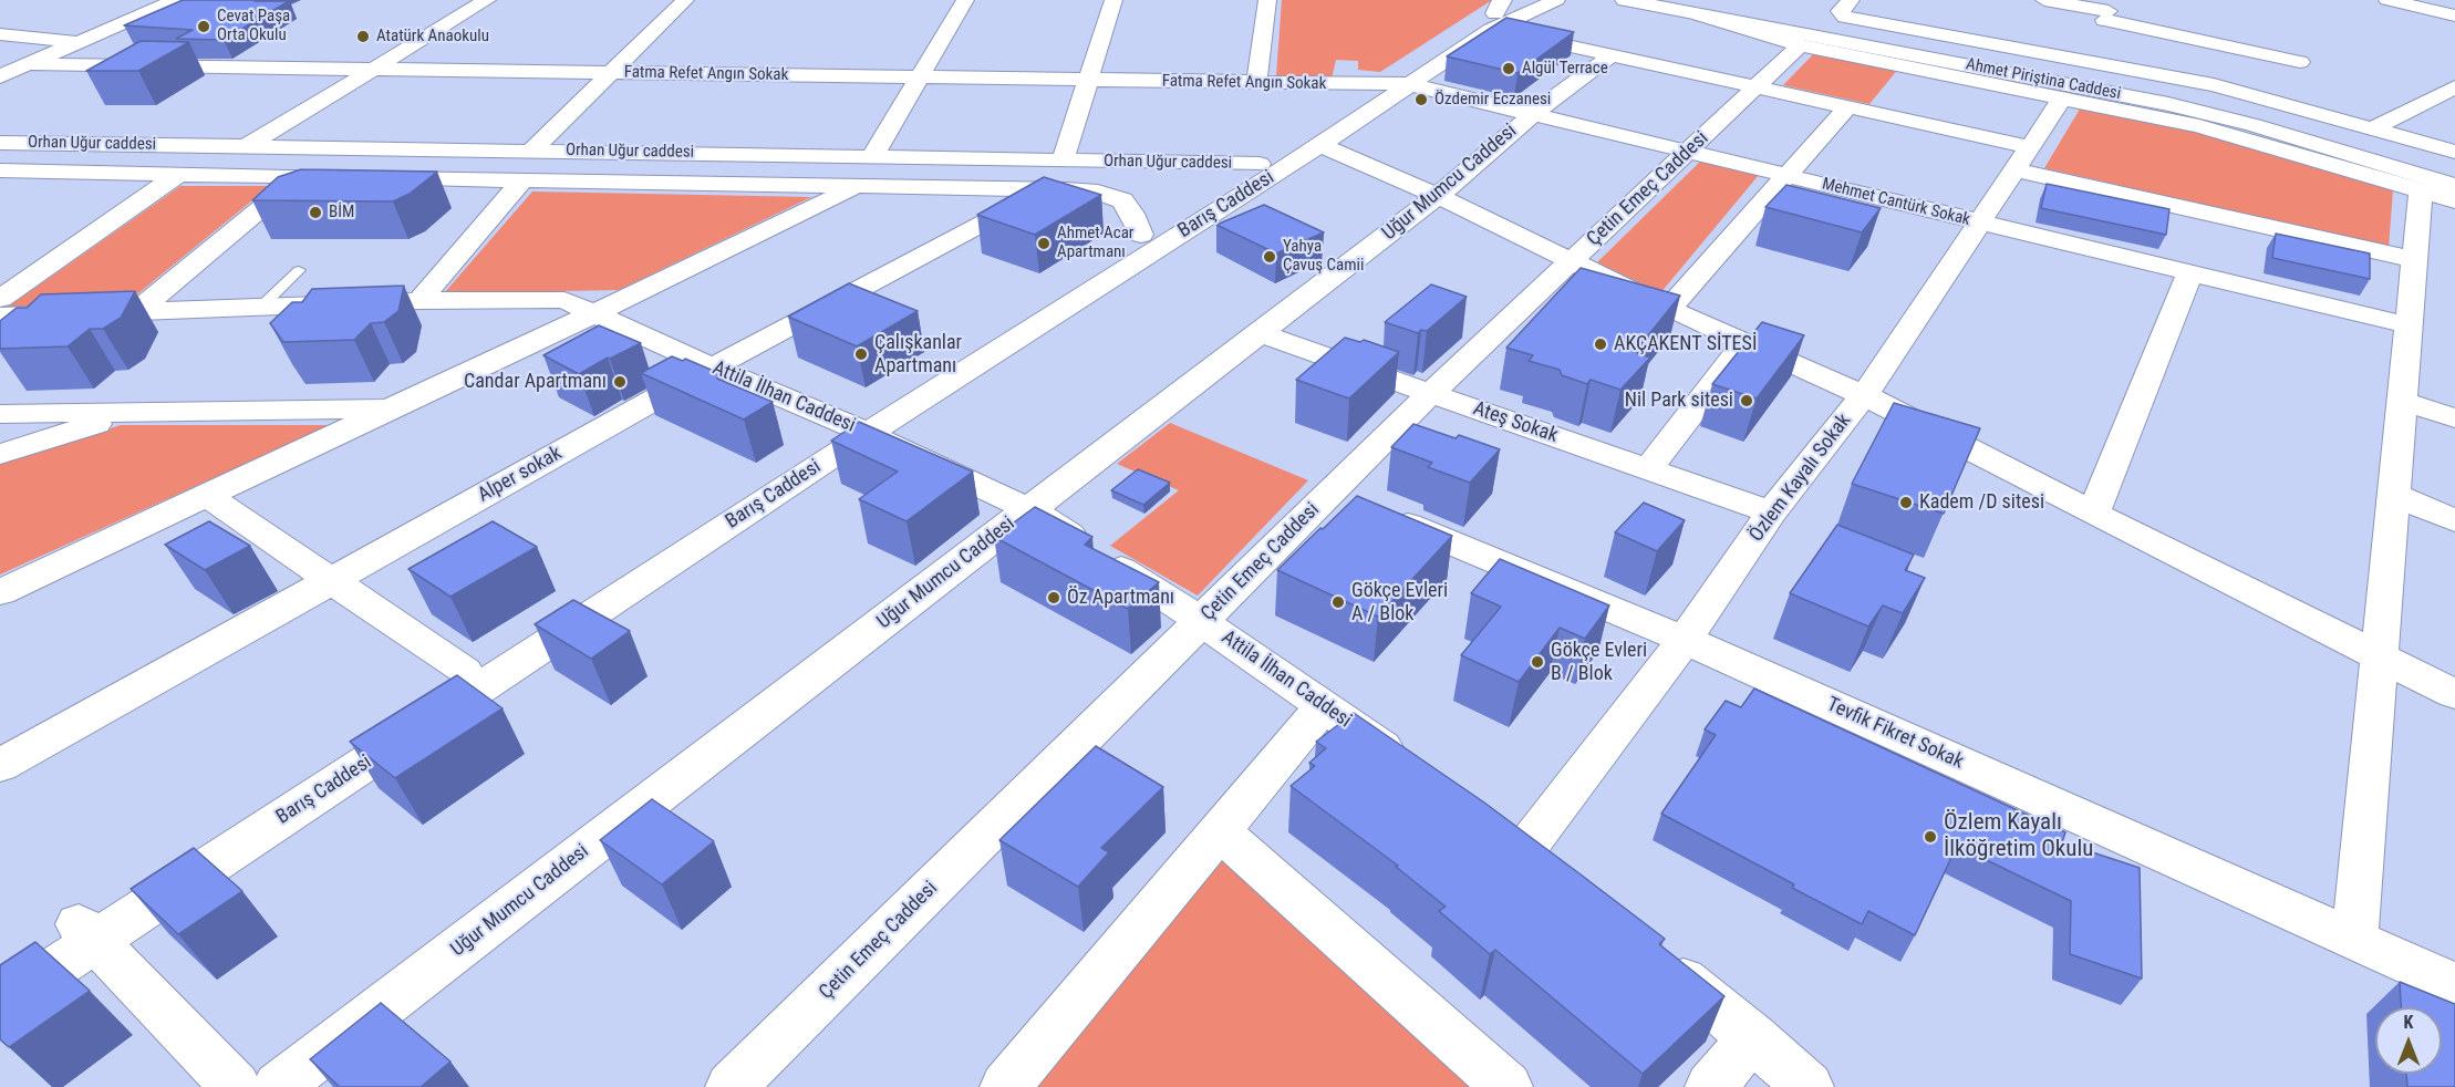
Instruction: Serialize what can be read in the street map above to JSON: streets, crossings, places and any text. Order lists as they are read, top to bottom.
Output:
{
  "streets": {
    "street": [
      "Fatma Refet Angın Sokak",
      "Ahmet Piriştina Caddesi",
      "Orhan Uğur caddesi",
      "Uğur Mumcu Caddesi",
      "Çetin Emeç Caddesi",
      "Mehmet Cantürk Sokak",
      "Barış Caddesi",
      "Attila İlhan Caddesi",
      "Ateş Sokak",
      "Alper sokak",
      "Özlem Kayalı Sokak",
      "Tevfik Fikret Sokak"
    ]
  },
  "crossings": [
    ["Fatma Refet Angın Sokak", "Mehmet Cantürk Sokak"],
    ["Fatma Refet Angın Sokak", "Barış Caddesi"],
    ["Orhan Uğur caddesi", "Barış Caddesi"],
    ["Uğur Mumcu Caddesi", "Mehmet Cantürk Sokak"],
    ["Uğur Mumcu Caddesi", "Attila İlhan Caddesi"],
    ["Uğur Mumcu Caddesi", "Ateş Sokak"],
    ["Çetin Emeç Caddesi", "Mehmet Cantürk Sokak"],
    ["Çetin Emeç Caddesi", "Attila İlhan Caddesi"],
    ["Çetin Emeç Caddesi", "Ateş Sokak"],
    ["Çetin Emeç Caddesi", "Tevfik Fikret Sokak"],
    ["Mehmet Cantürk Sokak", "Barış Caddesi"],
    ["Mehmet Cantürk Sokak", "Özlem Kayalı Sokak"],
    ["Barış Caddesi", "Attila İlhan Caddesi"],
    ["Attila İlhan Caddesi", "Alper sokak"],
    ["Ateş Sokak", "Özlem Kayalı Sokak"],
    ["Özlem Kayalı Sokak", "Tevfik Fikret Sokak"]
  ],
  "places": [
    "Cevat Paşa Orta Okulu",
    "Atatürk Anaokulu",
    "Algül Terrace",
    "Özdemir Eczanesi",
    "BİM",
    "Ahmet Acar Apartmanı",
    "Yahya Çavuş Camii",
    "AKÇAKENT SİTESİ",
    "Çalışkanlar Apartmanı",
    "Candar Apartmanı",
    "Nil Park sitesi",
    "Kadem /D sitesi",
    "Öz Apartmanı",
    "Gökçe Evleri A / Blok",
    "Gökçe Evleri B / Blok",
    "Özlem Kayalı İlköğretim Okulu"
  ],
  "north": "top"
}
